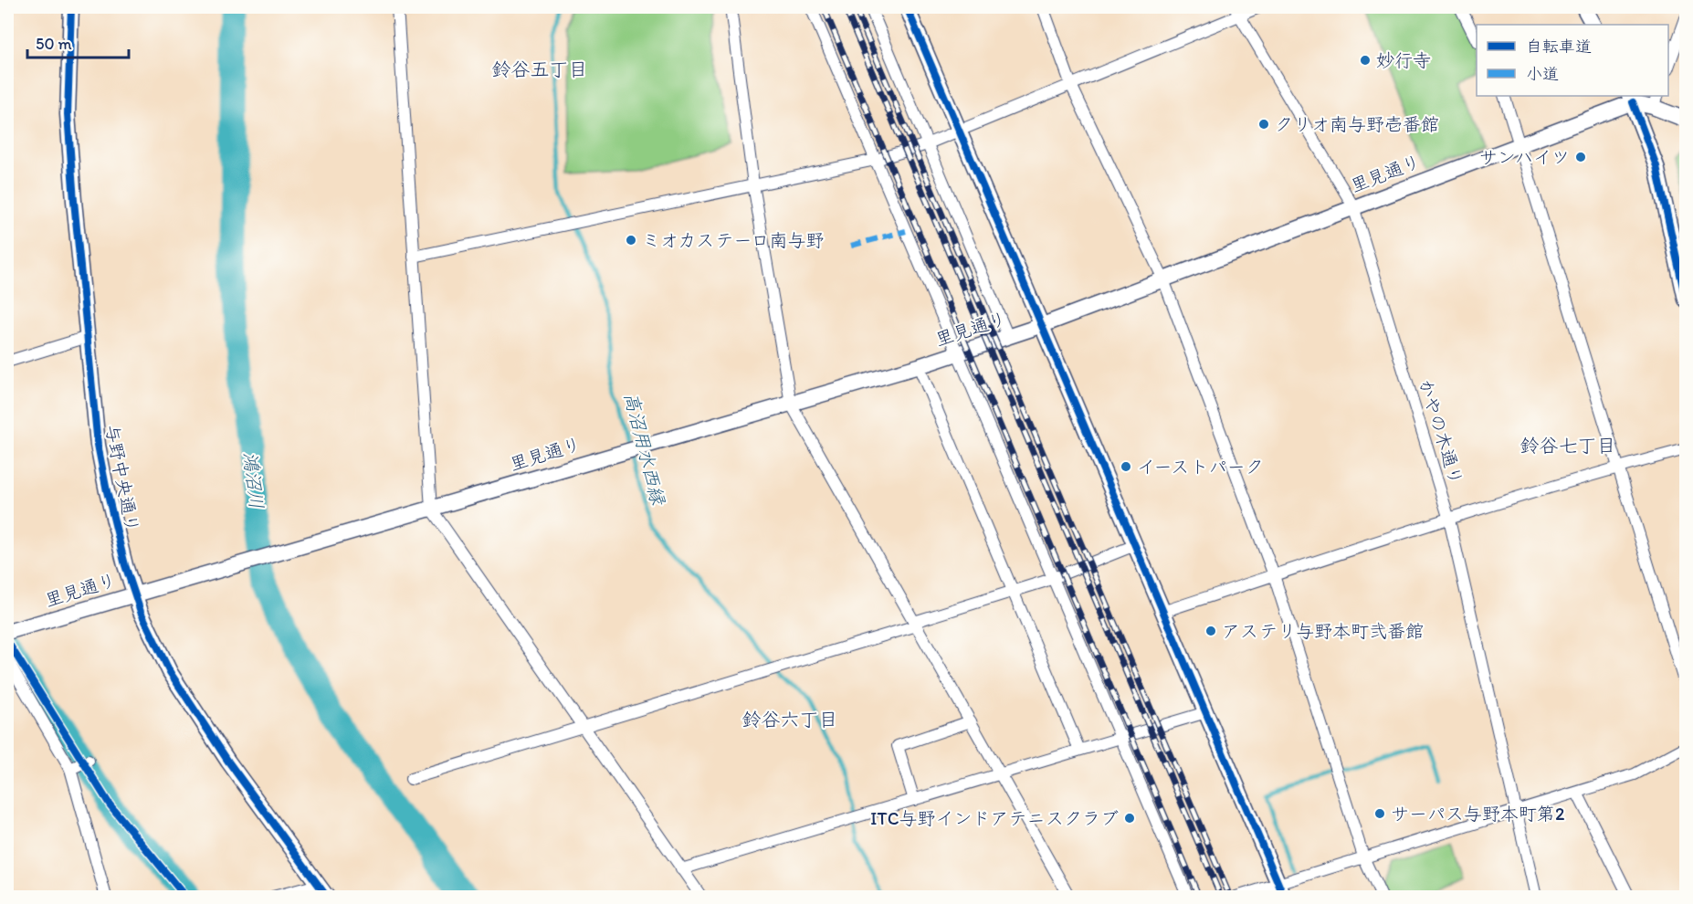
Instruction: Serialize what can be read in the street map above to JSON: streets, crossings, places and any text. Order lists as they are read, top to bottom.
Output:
{
  "streets": {
    "street": ["里見通り", "かやの木通り", "与野中央通り"]
  },
  "crossings": [
    ["里見通り", "かやの木通り"],
    ["里見通り", "与野中央通り"]
  ],
  "districts": ["鈴谷五丁目", "鈴谷七丁目", "鈴谷六丁目"],
  "water": ["高沼用水西縁", "鴻沼川"],
  "places": [
    "妙行寺",
    "クリオ南与野壱番館",
    "サンハイツ",
    "ミオカステーロ南与野",
    "イーストパーク",
    "アステリ与野本町弐番館",
    "サーパス与野本町第2",
    "ITC与野インドアテニスクラブ"
  ],
  "legend": ["自転車道", "小道"],
  "scale_bar": "50 m"
}
